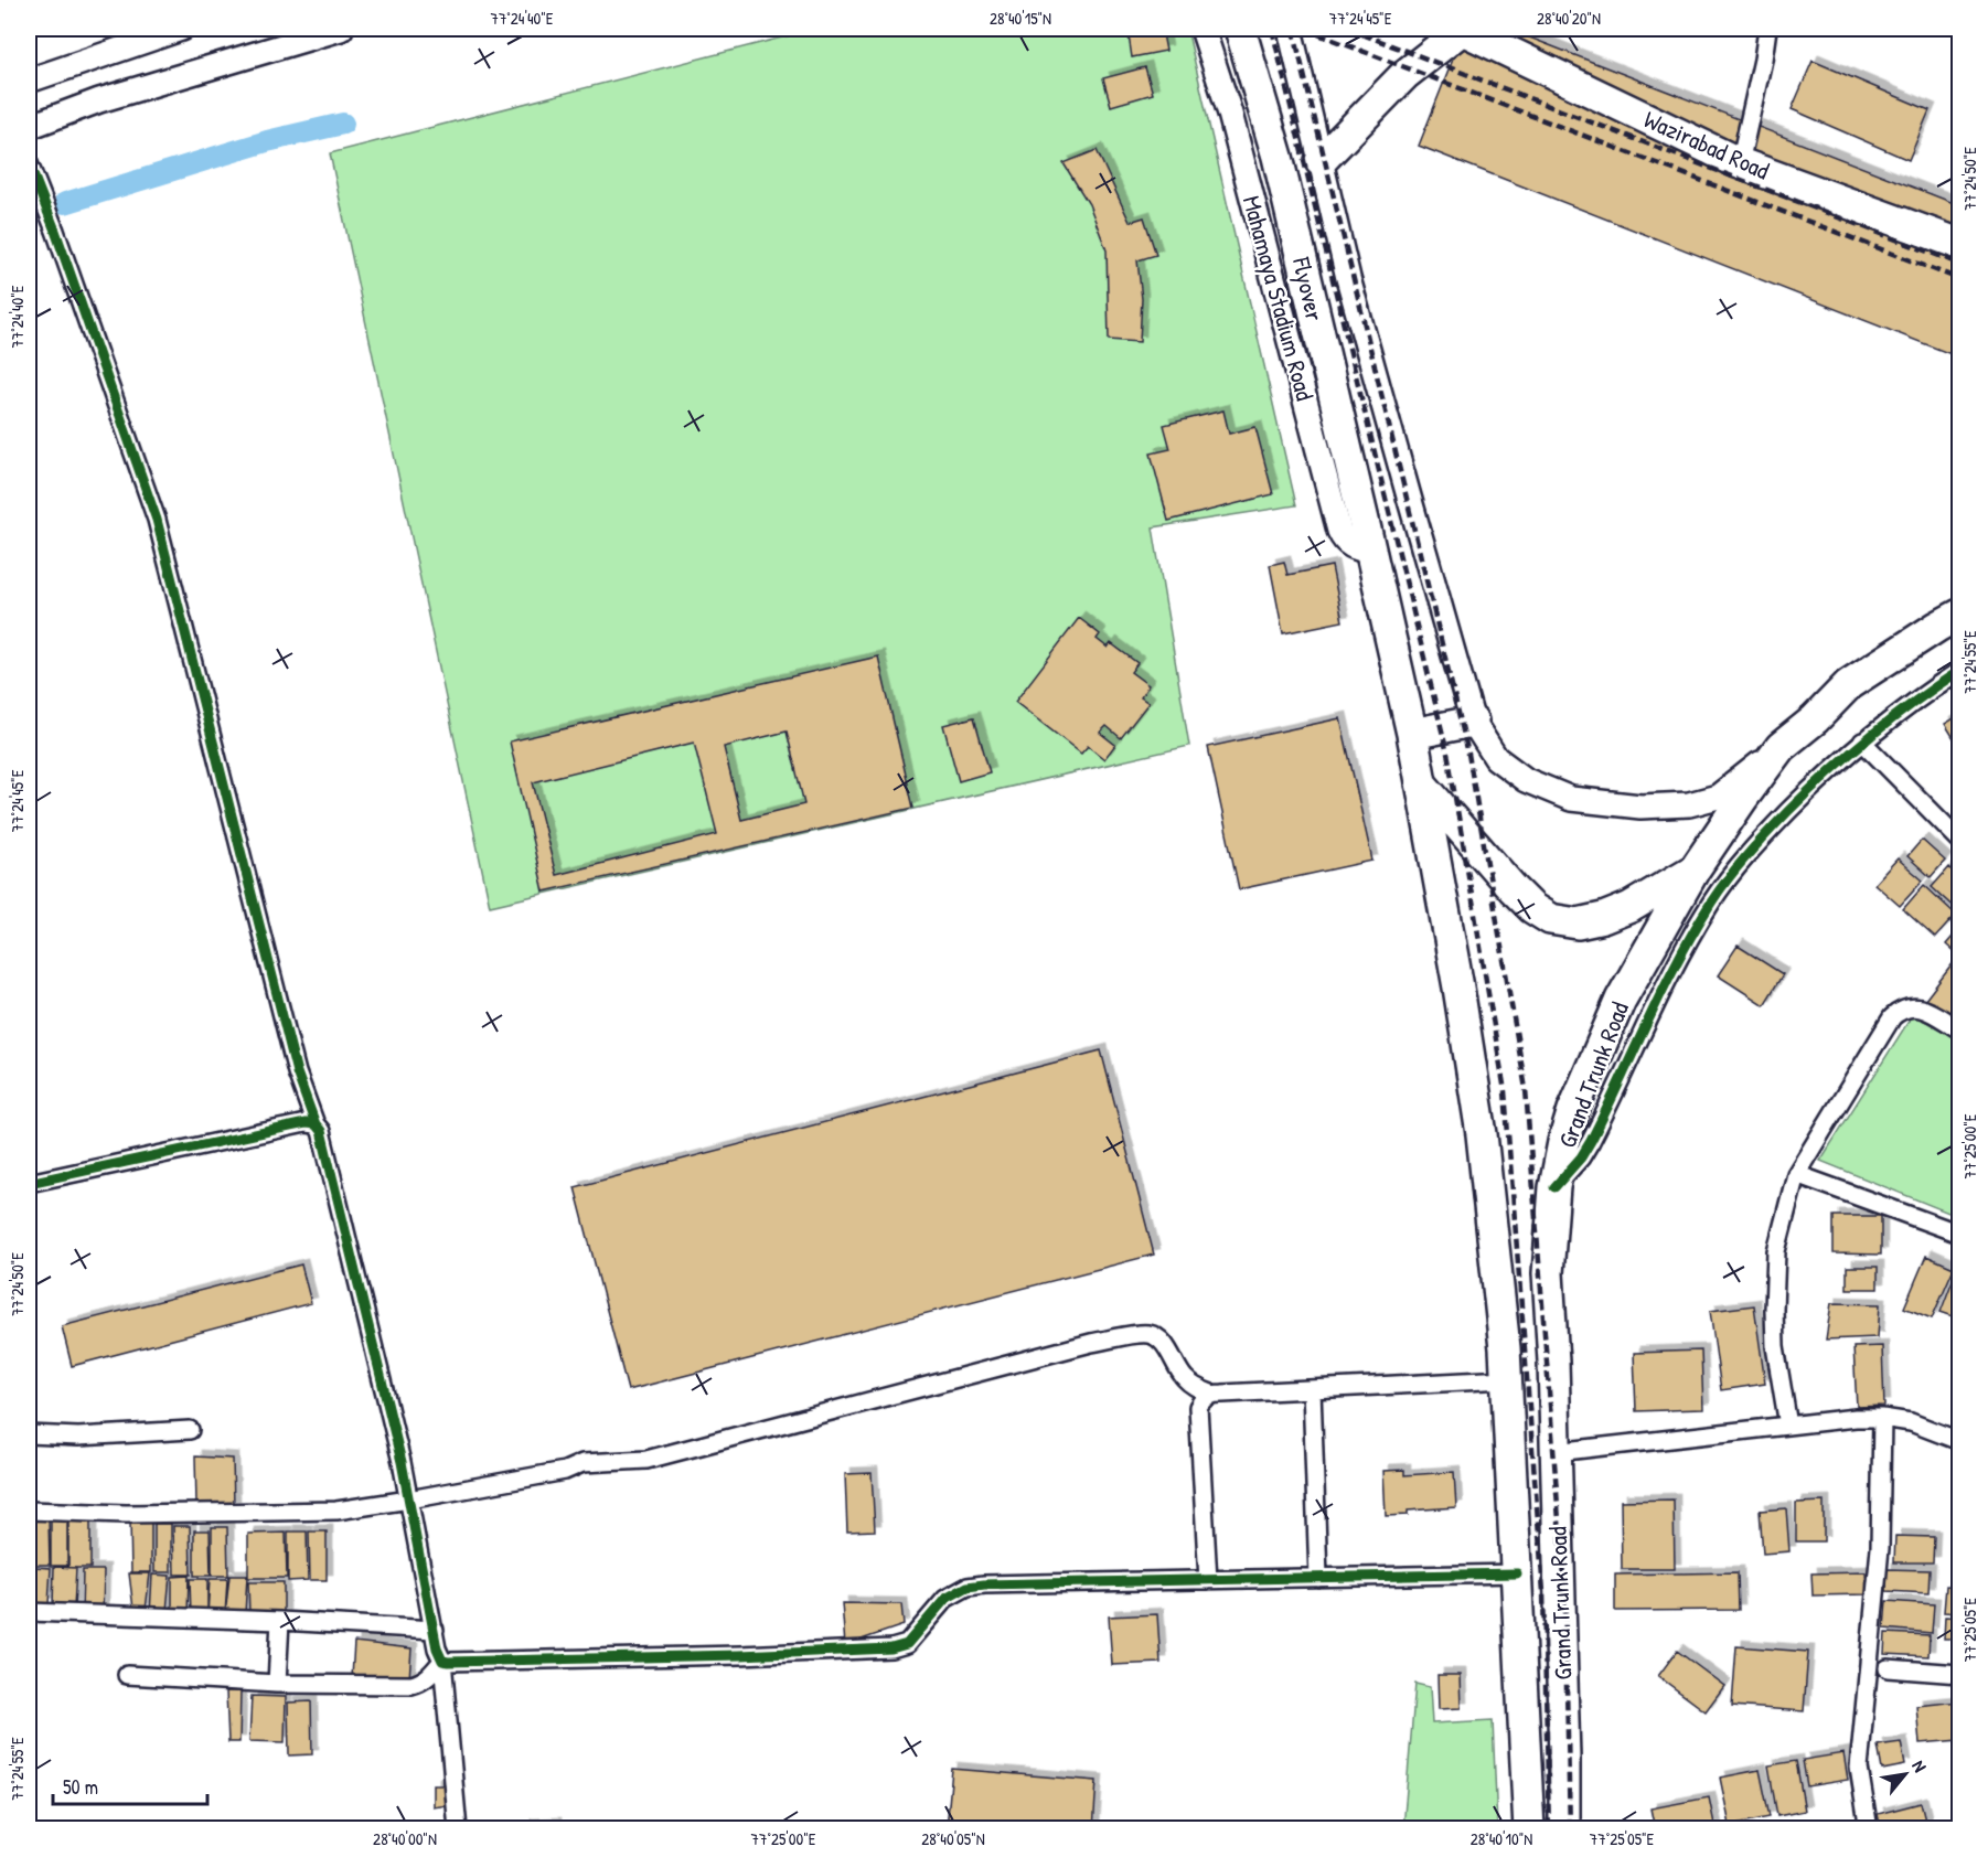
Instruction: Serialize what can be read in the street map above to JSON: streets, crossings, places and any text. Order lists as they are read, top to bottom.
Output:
{
  "streets": {
    "highway": ["Wazirabad Road", "Flyover", "Grand Trunk Road"],
    "main road": ["Mahamaya Stadium Road"]
  },
  "crossings": [
    ["Flyover", "Mahamaya Stadium Road"],
    ["Flyover", "Grand Trunk Road"],
    ["Mahamaya Stadium Road", "Grand Trunk Road"]
  ],
  "scale_bar": "50 m",
  "north": "top right",
  "coordinates": [
    "77°24'40\"E",
    "28°40'15\"N",
    "77°24'45\"E",
    "28°40'20\"N",
    "77°24'50\"E",
    "77°24'55\"E",
    "77°25'00\"E",
    "77°25'05\"E",
    "28°40'00\"N",
    "28°40'05\"N",
    "28°40'10\"N"
  ]
}
